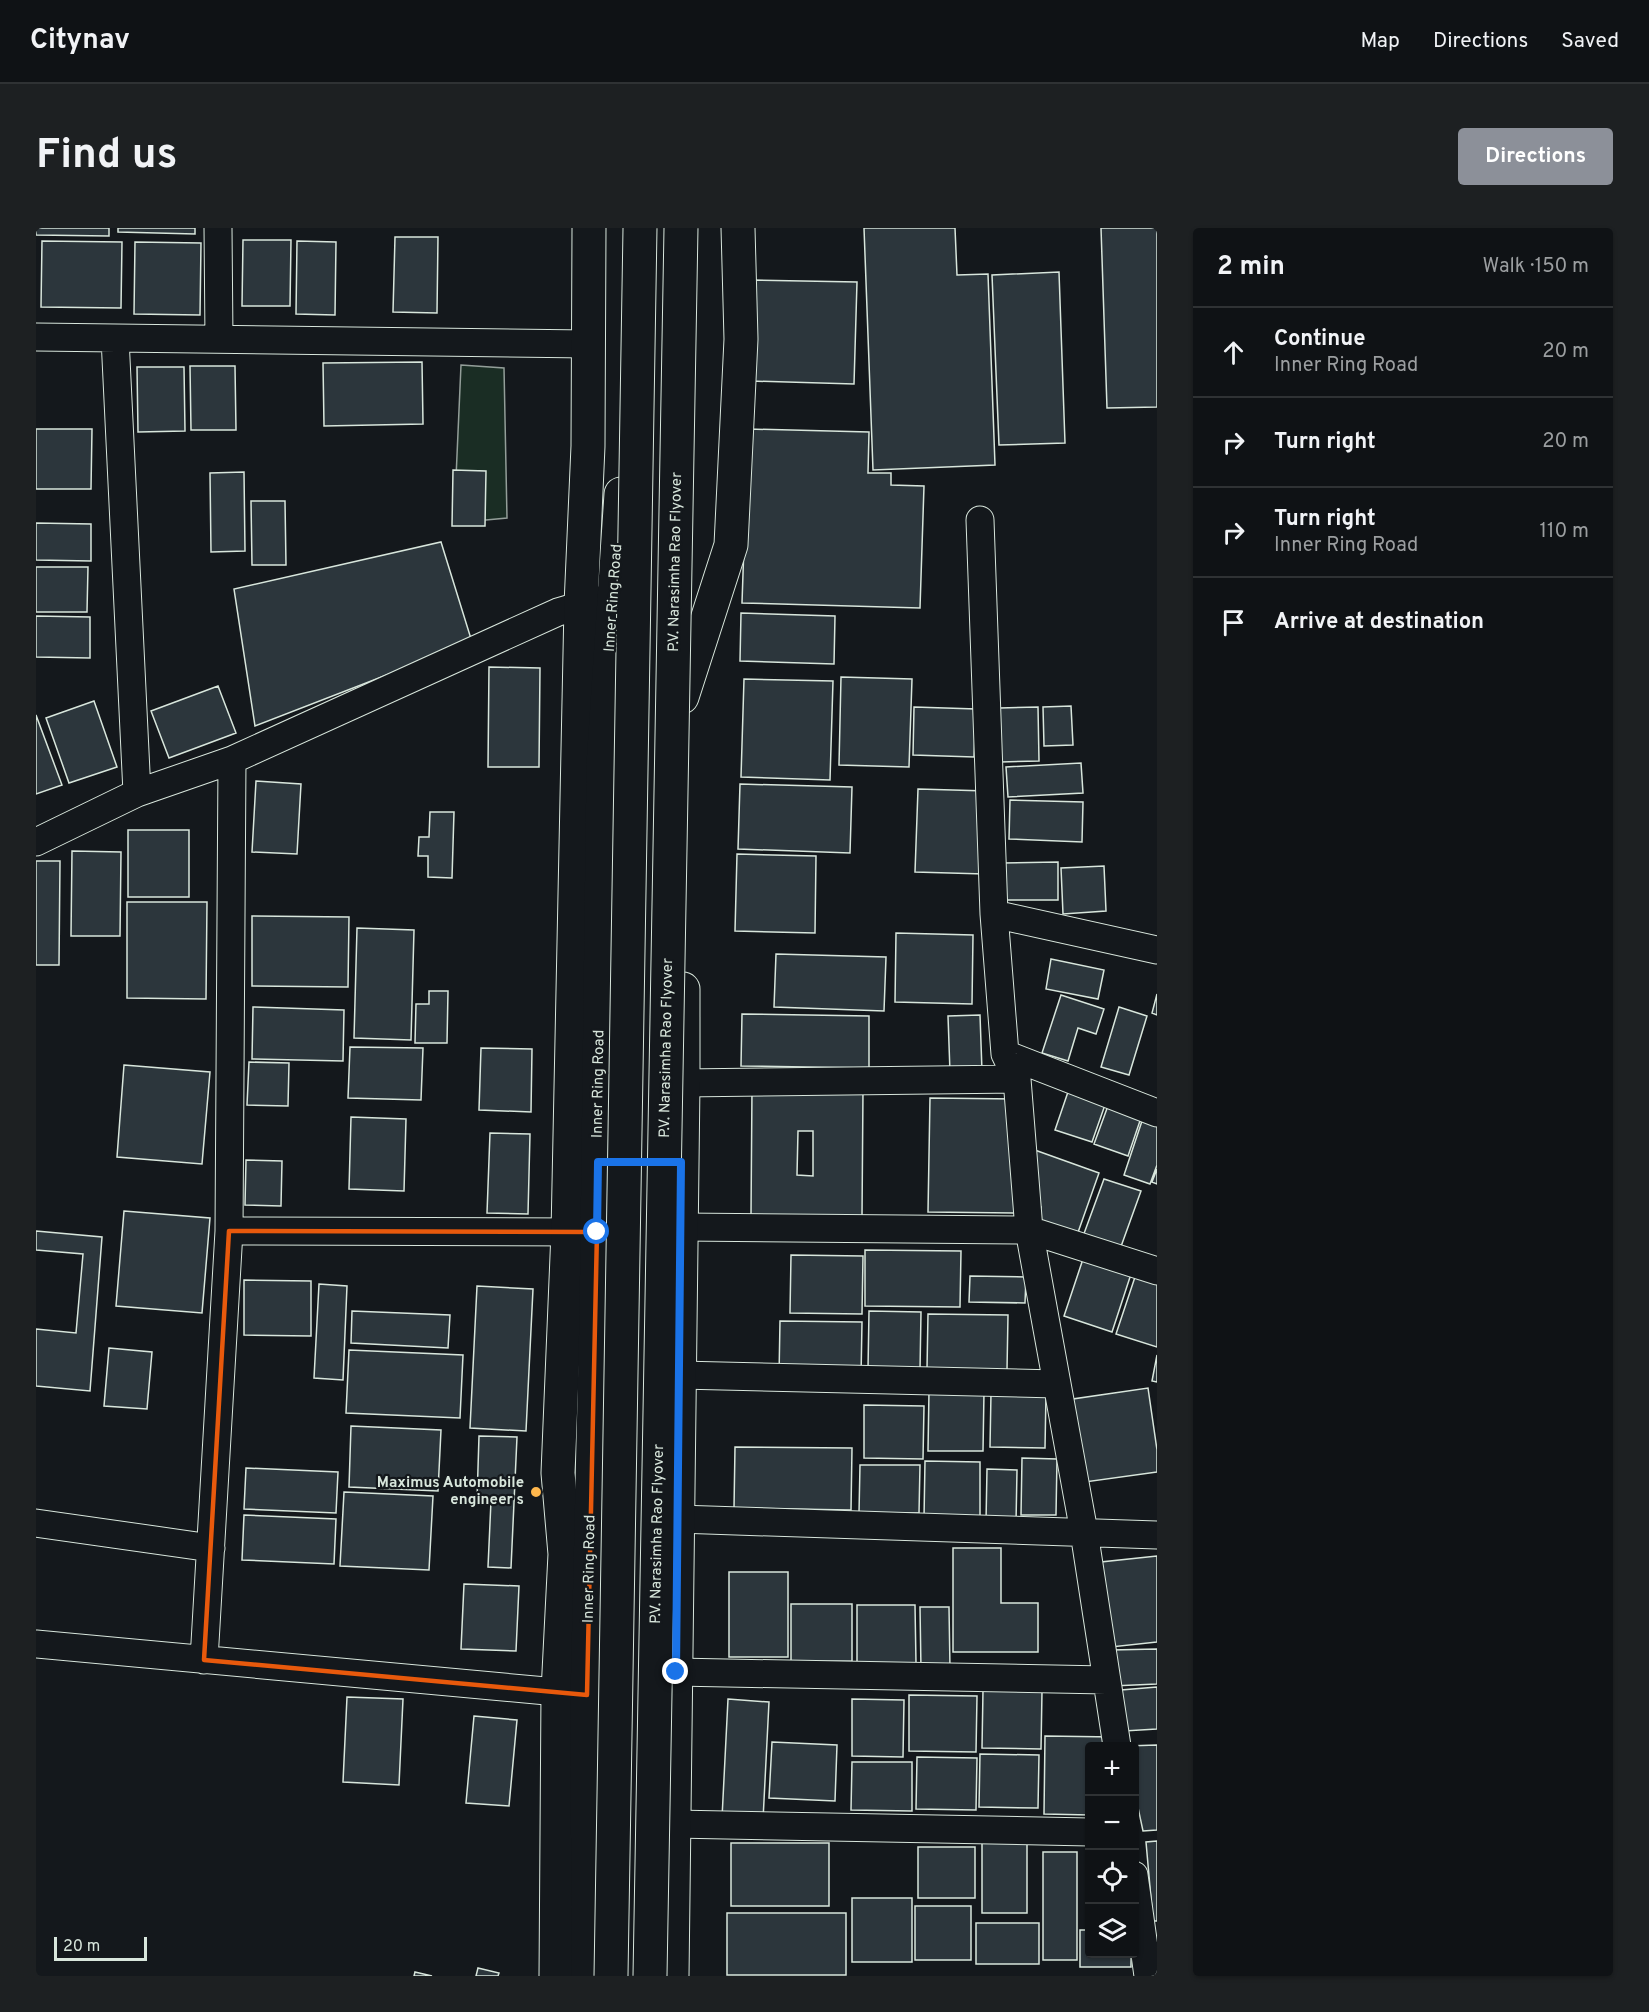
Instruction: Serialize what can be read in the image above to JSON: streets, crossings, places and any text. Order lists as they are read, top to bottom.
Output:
{
  "streets": {
    "main road": ["P.V. Narasimha Rao Flyover", "Inner Ring Road"]
  },
  "places": ["Maximus Automobile engineer s"],
  "scale_bar": "20 m",
  "page": {
    "header": "Citynav",
    "nav": ["Map", "Directions", "Saved"],
    "buttons": "Directions",
    "title": "Find us",
    "heading": ["2 min", "Walk · 150 m"],
    "list": [
      ["Continue", "Inner Ring Road", "20 m"],
      ["Turn right", "20 m"],
      ["Turn right", "Inner Ring Road", "110 m"],
      "Arrive at destination"
    ],
    "map_buttons": ["+", "−"],
    "scale": "20 m"
  }
}
